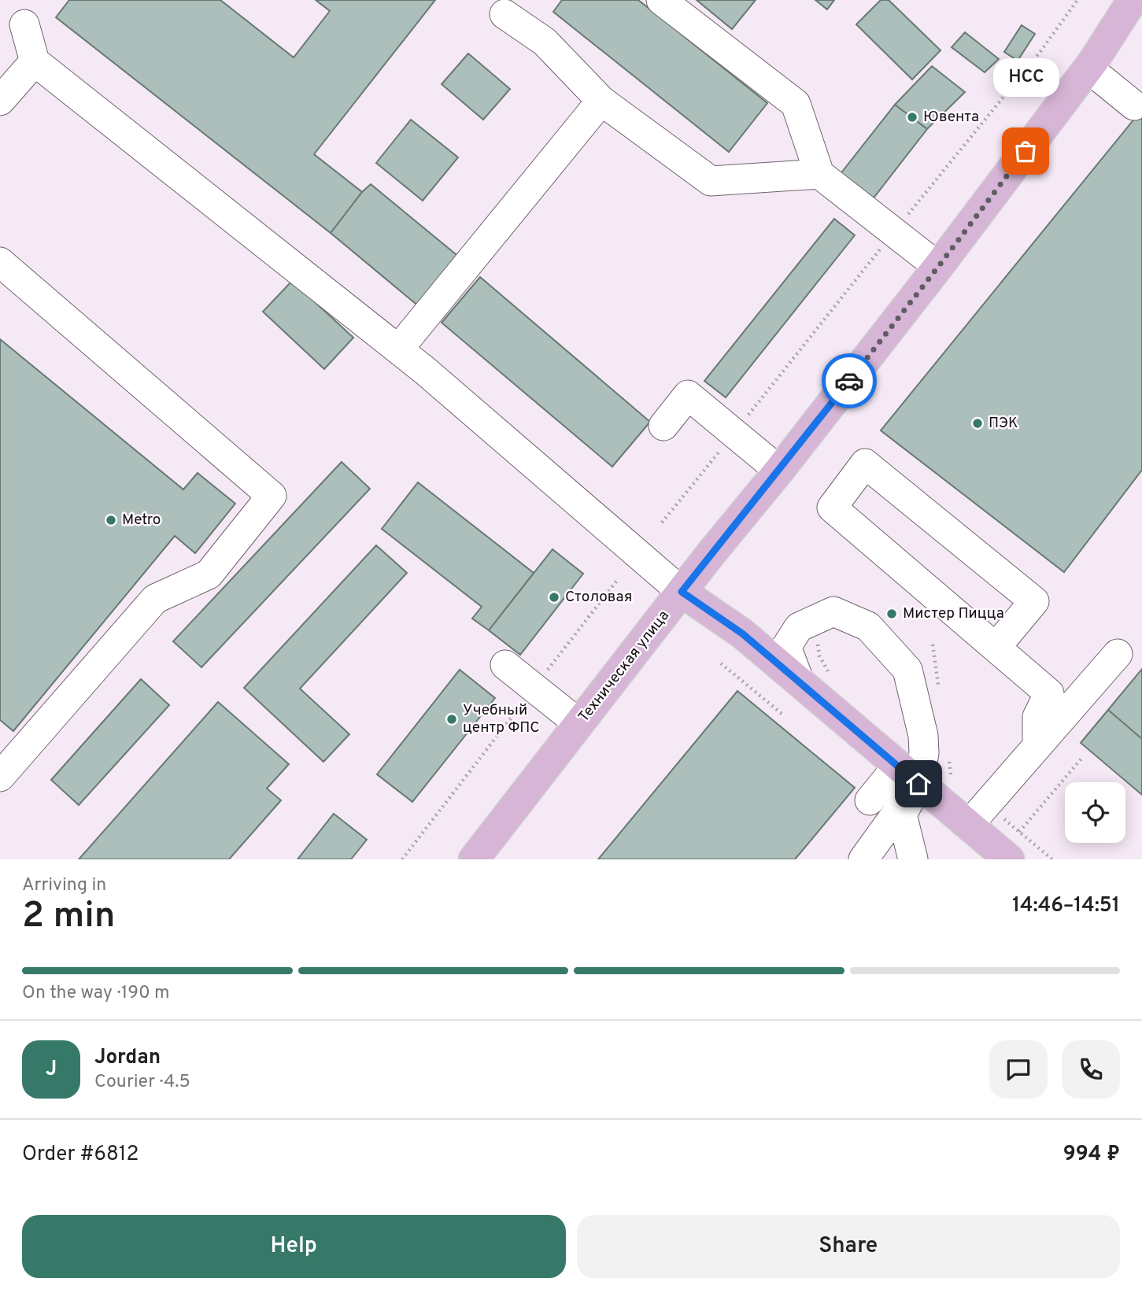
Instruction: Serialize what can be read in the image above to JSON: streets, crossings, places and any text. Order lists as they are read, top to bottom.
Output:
{
  "streets": {
    "main road": ["Техническая улица"]
  },
  "places": [
    "Ювента",
    "НСС",
    "ПЭК",
    "Metro",
    "Столовая",
    "Мистер Пицца",
    "Учебный центр ФПС"
  ],
  "page": {
    "bubble": "НСС",
    "heading": ["2 min", "Arriving in", "14:46–14:51"],
    "panel": [
      "Jordan",
      "Courier · 4.5",
      "Order #6812",
      "994 ₽"
    ],
    "bar": "On the way · 190 m",
    "round": "J",
    "buttons": ["Help", "Share"]
  }
}
